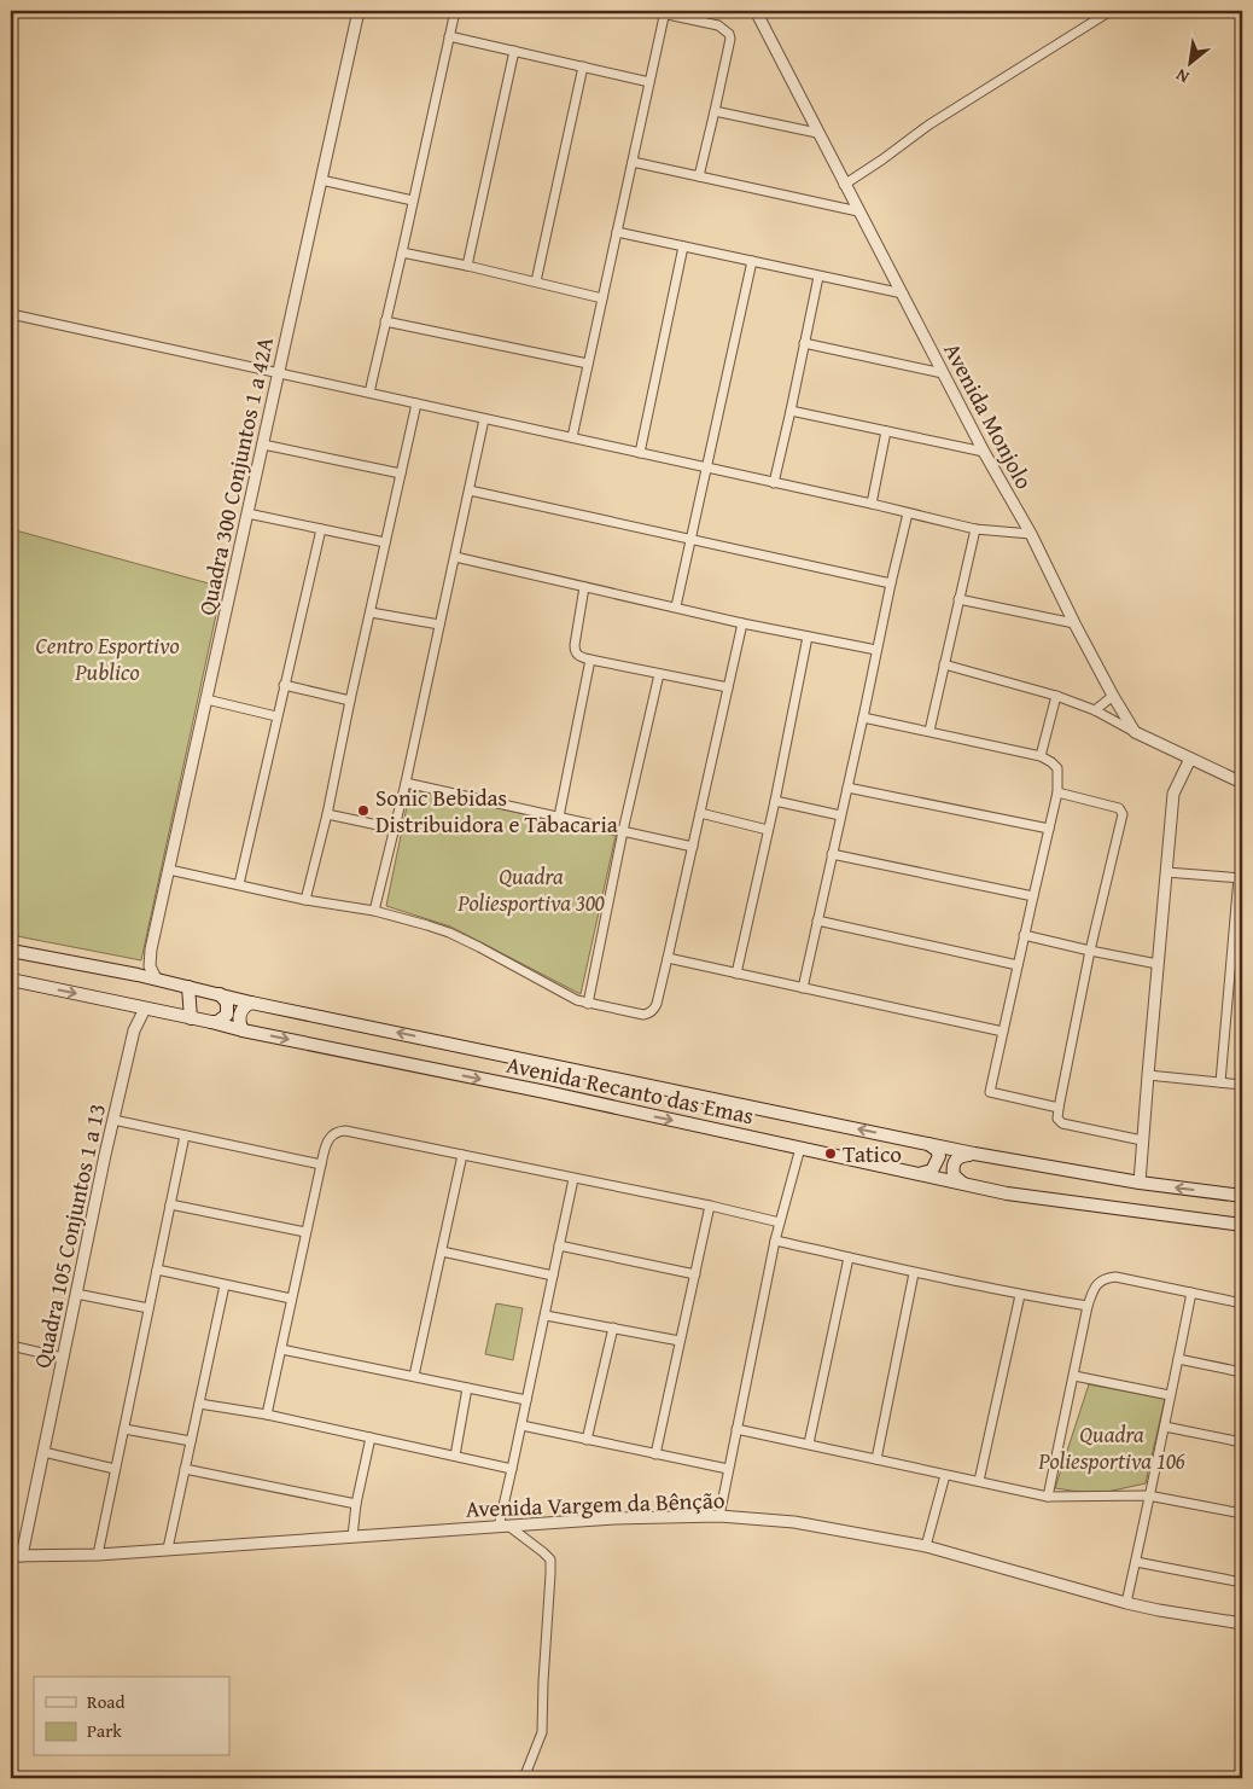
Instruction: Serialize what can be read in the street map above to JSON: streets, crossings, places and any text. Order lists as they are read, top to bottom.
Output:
{
  "streets": {
    "main road": ["Avenida Recanto das Emas"],
    "street": [
      "Avenida Monjolo",
      "Quadra 300 Conjuntos 1 a 42A",
      "Quadra 105 Conjuntos 1 a 13",
      "Avenida Vargem da Bênção"
    ]
  },
  "crossings": [
    ["Quadra 300 Conjuntos 1 a 42A", "Avenida Recanto das Emas"],
    ["Avenida Recanto das Emas", "Quadra 105 Conjuntos 1 a 13"],
    ["Quadra 105 Conjuntos 1 a 13", "Avenida Vargem da Bênção"]
  ],
  "parks": ["Centro Esportivo Publico", "Quadra Poliesportiva 300", "Quadra Poliesportiva 106"],
  "places": ["Sonic Bebidas Distribuidora e Tabacaria", "Tatico"],
  "legend": ["Road", "Park"],
  "north": "bottom left"
}
